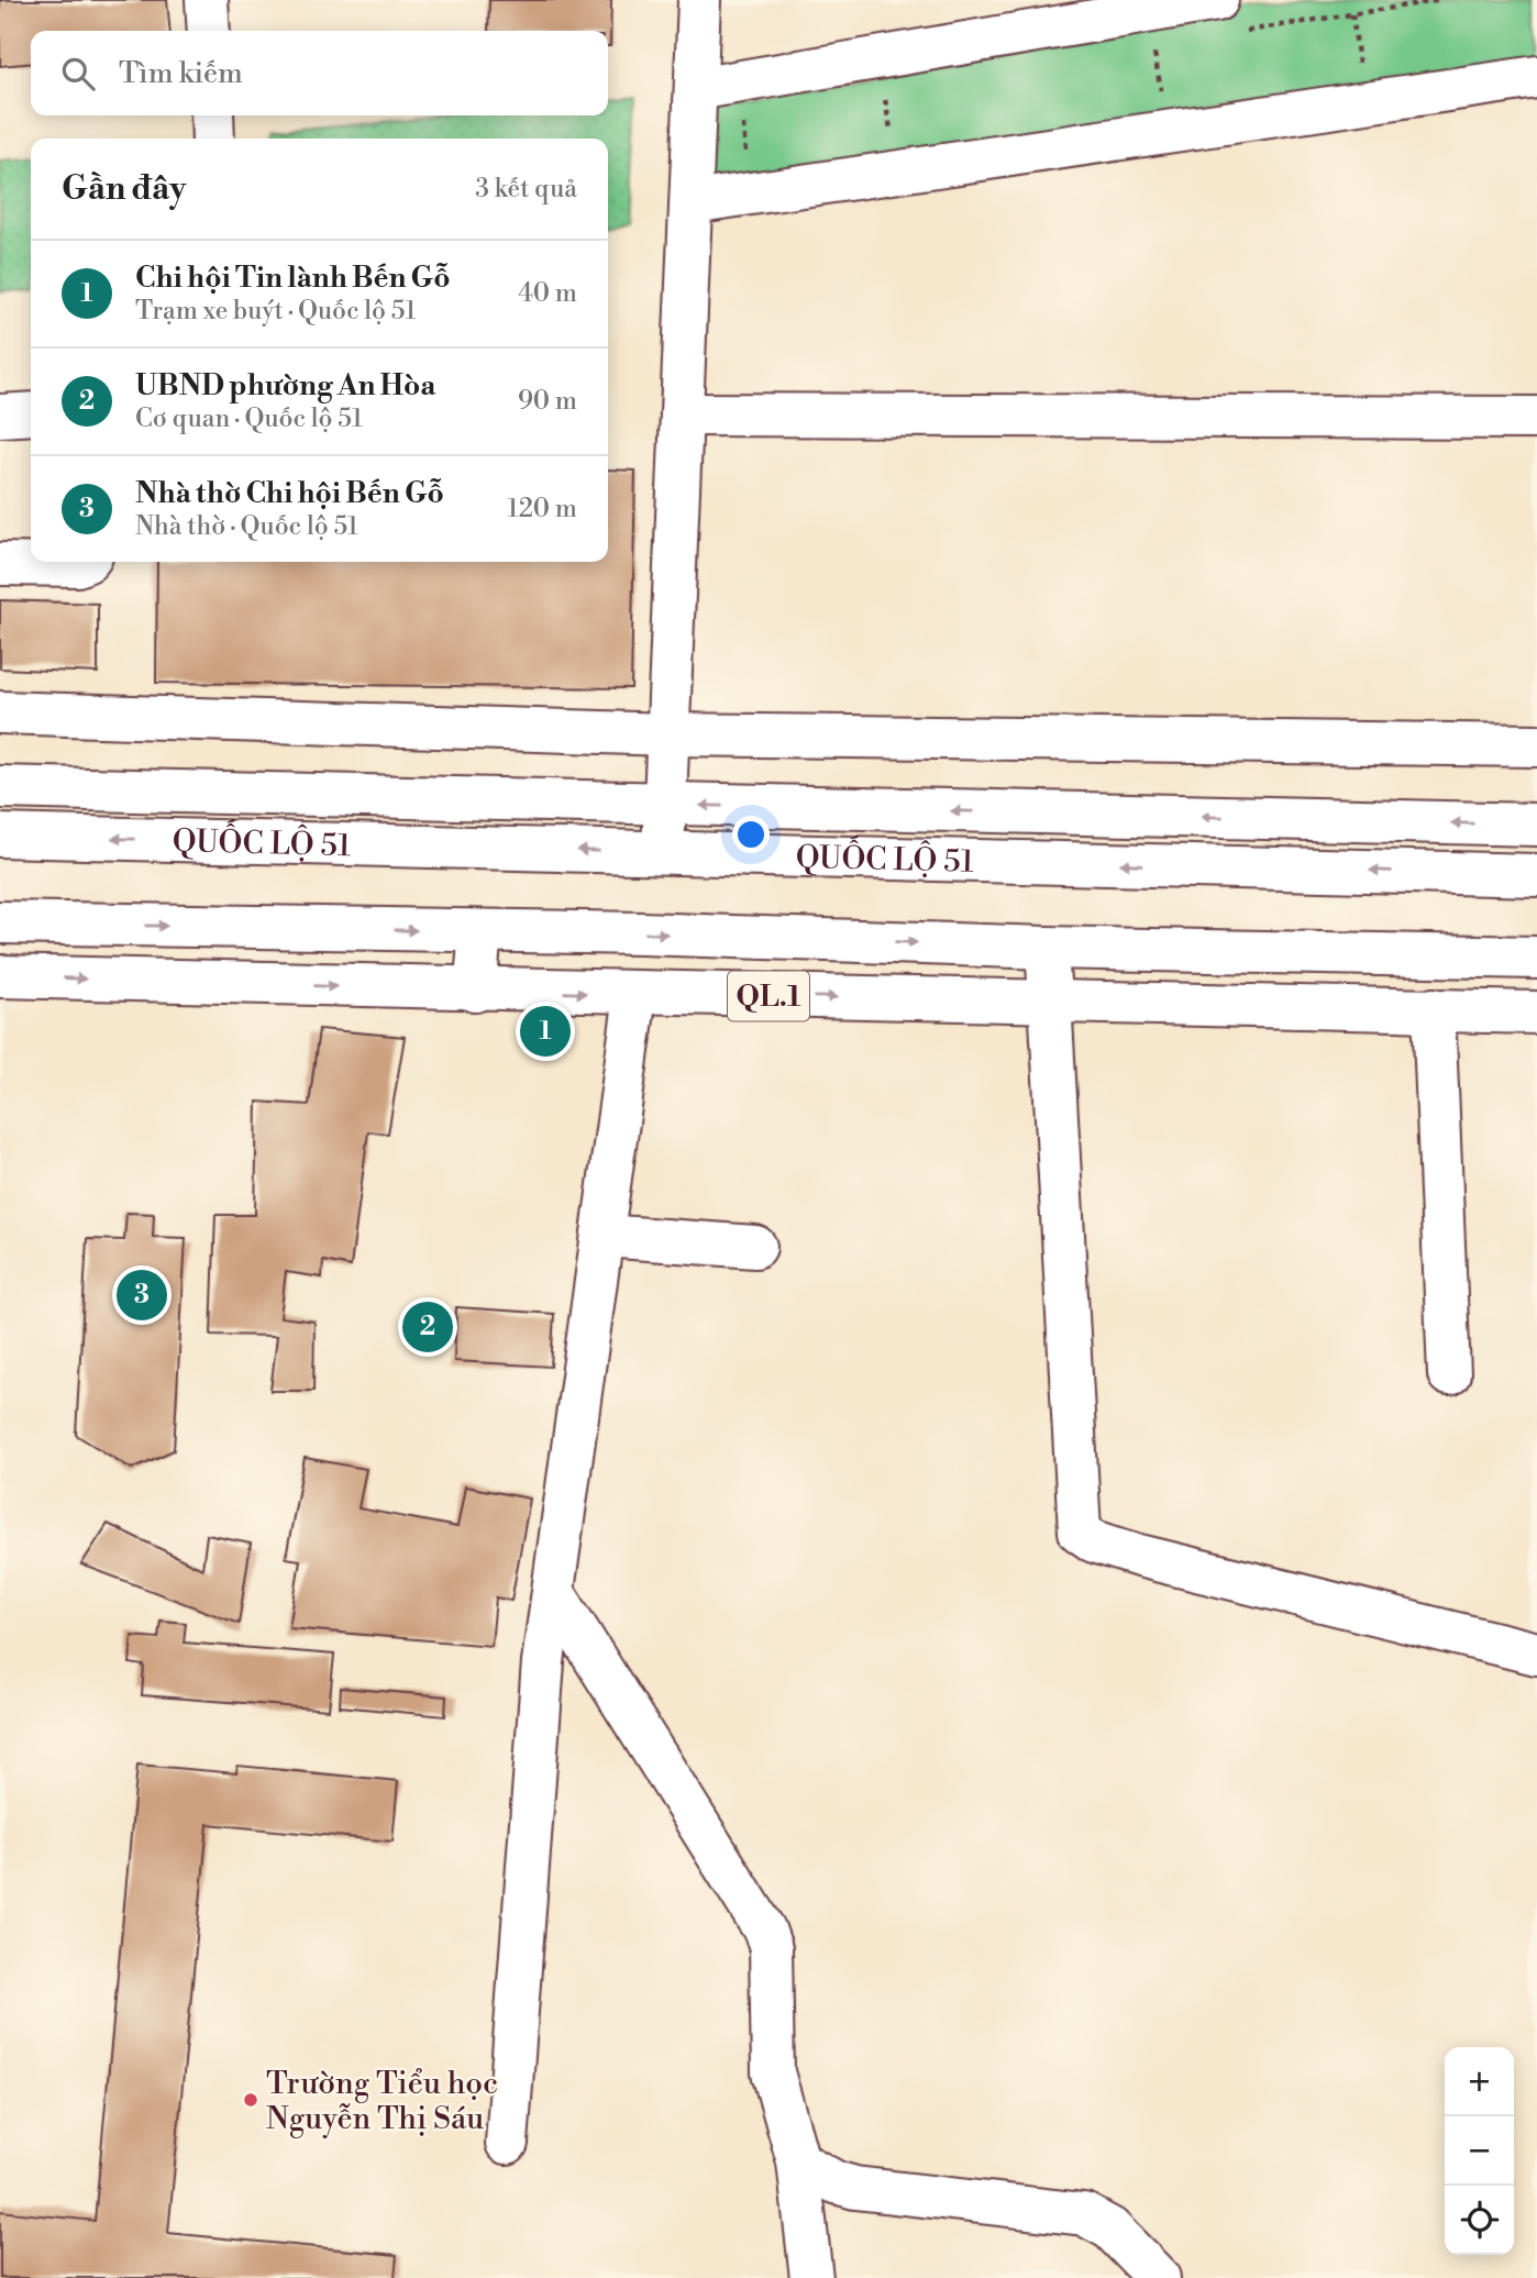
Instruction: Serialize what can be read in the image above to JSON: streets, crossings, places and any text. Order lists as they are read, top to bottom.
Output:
{
  "streets": {
    "main road": ["QUỐC LỘ 51", "QL.1"]
  },
  "places": ["Trường Tiểu học Nguyễn Thị Sáu"],
  "page": {
    "search": "Tìm kiếm",
    "heading": ["Gần đây", "3 kết quả"],
    "list": [
      {
        "mark": "1",
        "name": "Chi hội Tin lành Bến Gỗ",
        "note": "Trạm xe buýt · Quốc lộ 51",
        "value": "40 m"
      },
      {
        "mark": "2",
        "name": "UBND phường An Hòa",
        "note": "Cơ quan · Quốc lộ 51",
        "value": "90 m"
      },
      {
        "mark": "3",
        "name": "Nhà thờ Chi hội Bến Gỗ",
        "note": "Nhà thờ · Quốc lộ 51",
        "value": "120 m"
      }
    ],
    "pins": ["1", "3", "2"],
    "map_buttons": ["+", "−"]
  }
}
